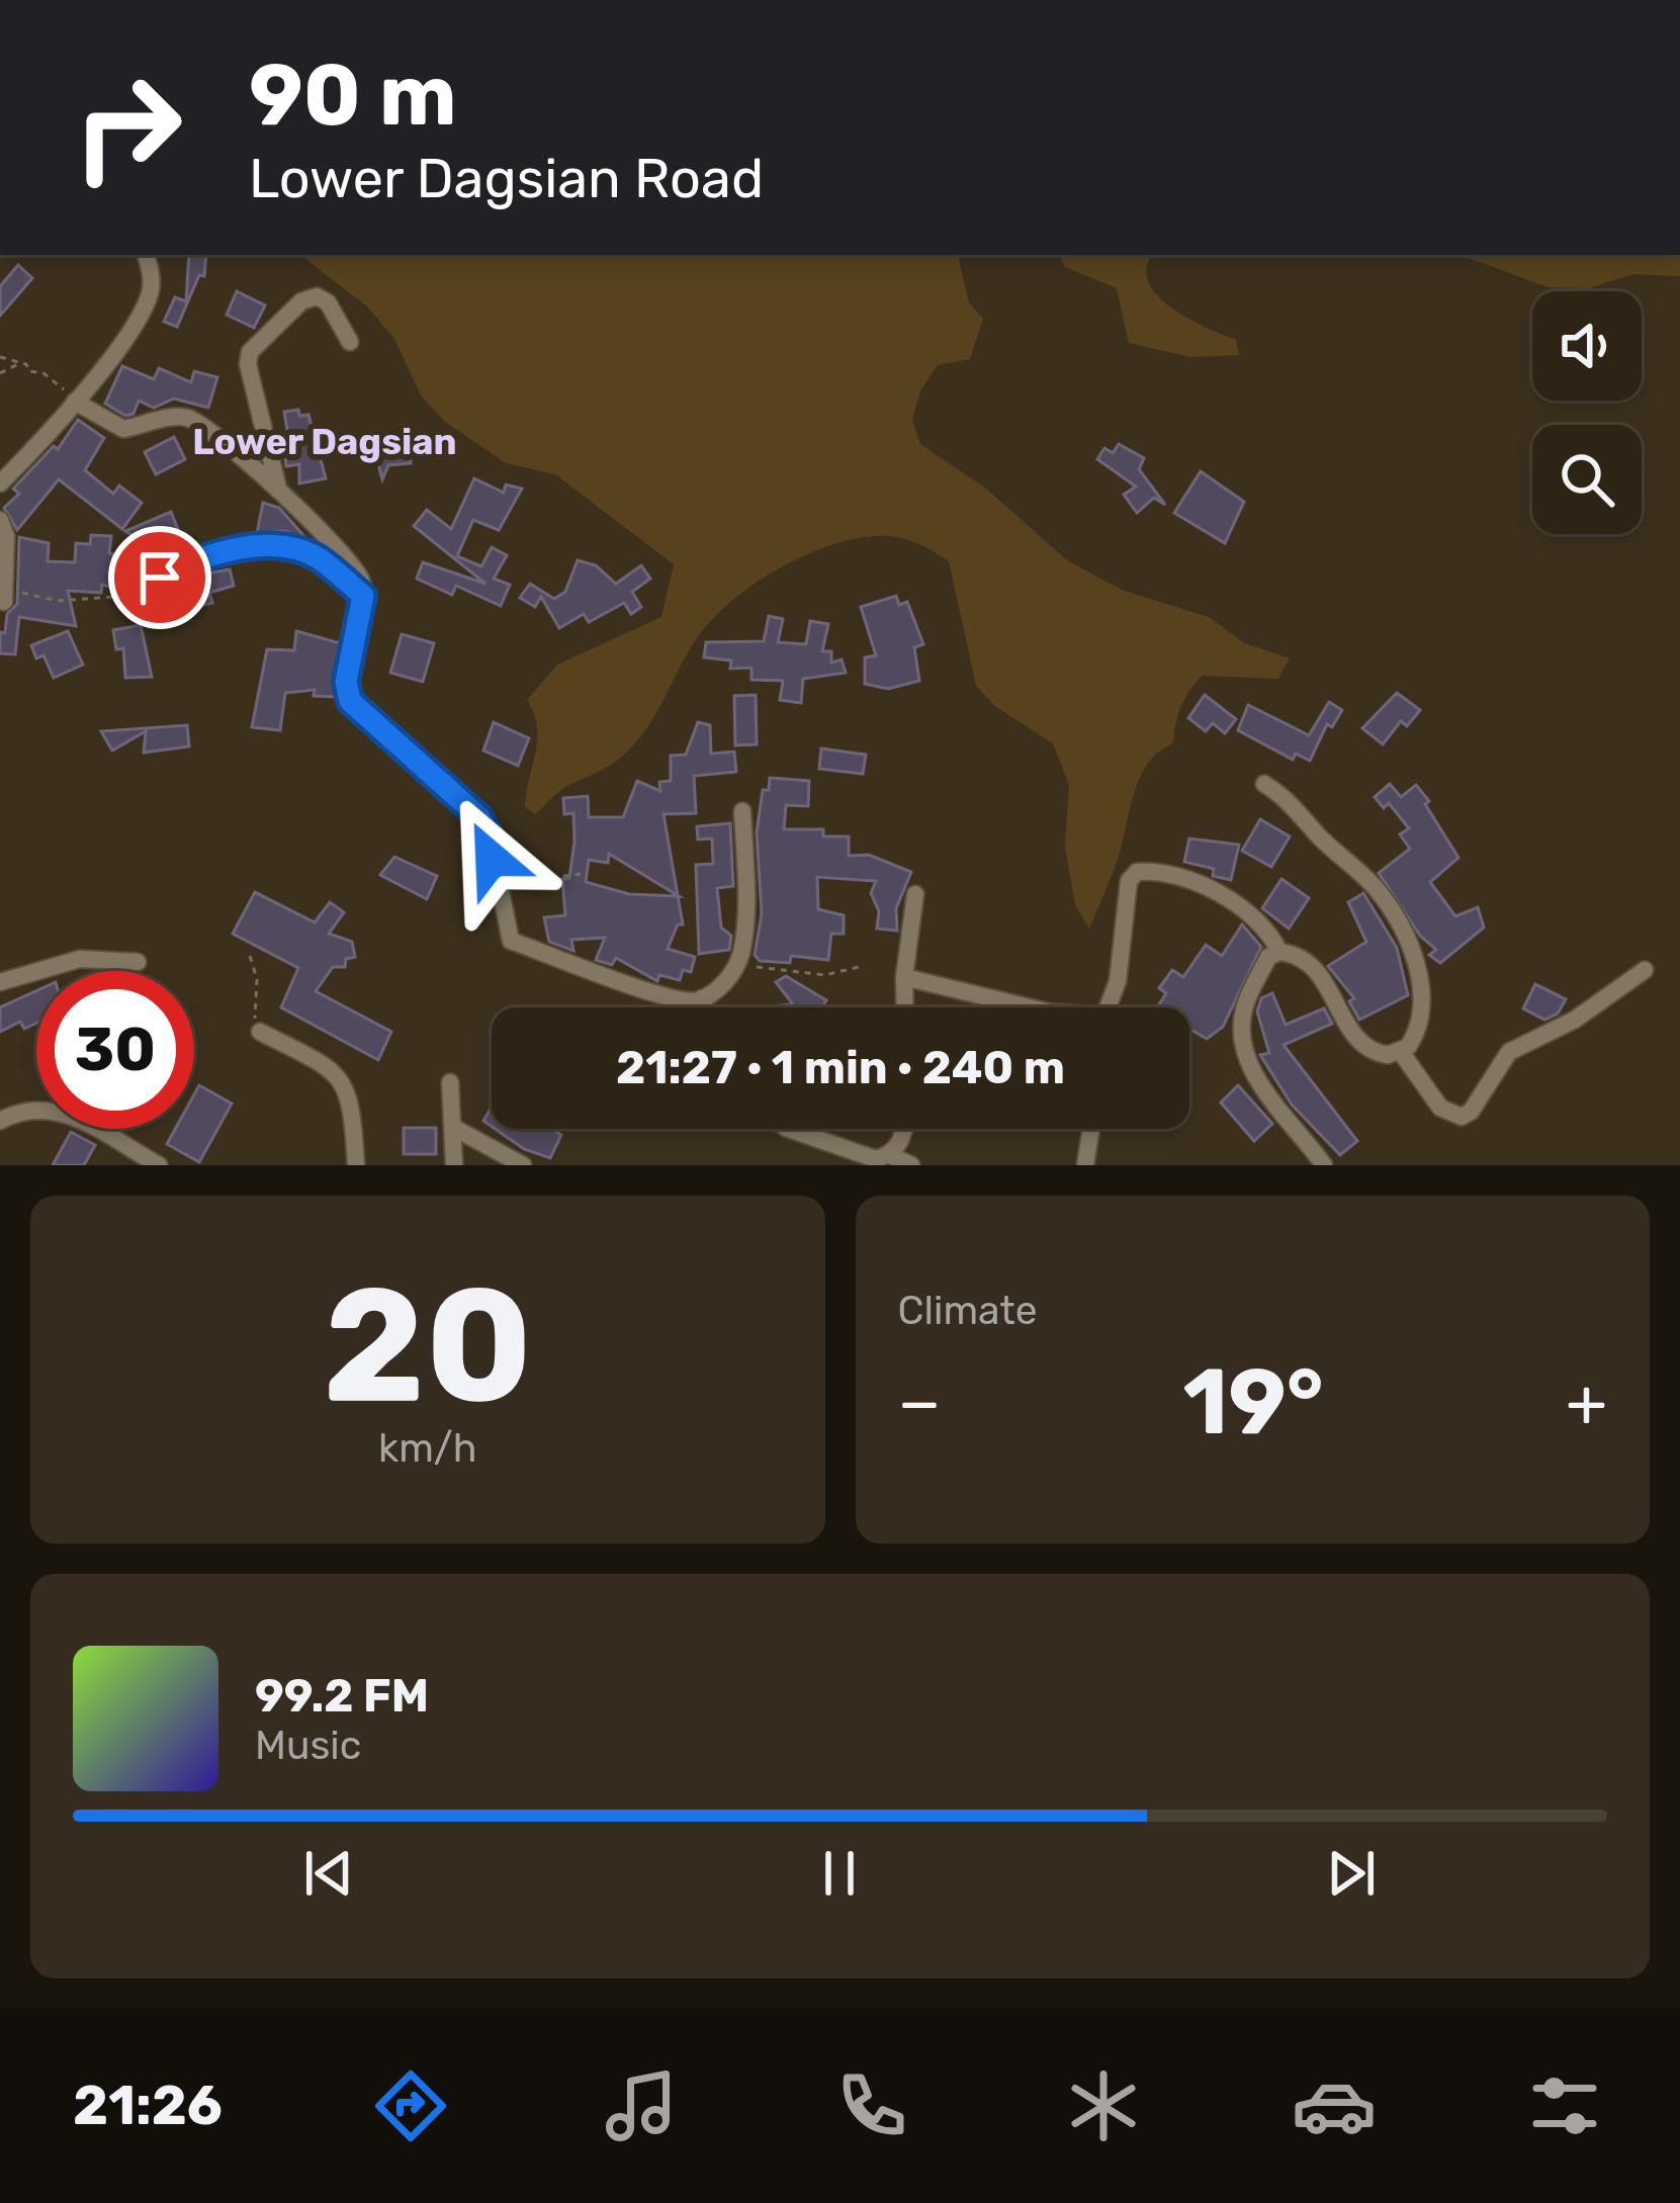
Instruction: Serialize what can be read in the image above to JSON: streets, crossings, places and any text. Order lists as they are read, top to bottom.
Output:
{
  "districts": ["Lower Dagsian"],
  "page": {
    "turn": ["90 m", "Lower Dagsian Road"],
    "limit": "30",
    "trip": "21:27 · 1 min · 240 m",
    "tile": [
      ["20", "km/h"],
      "Climate"
    ],
    "heat": ["−", "19°", "+"],
    "song": ["99.2 FM", "Music"],
    "tabs": "21:26"
  }
}
